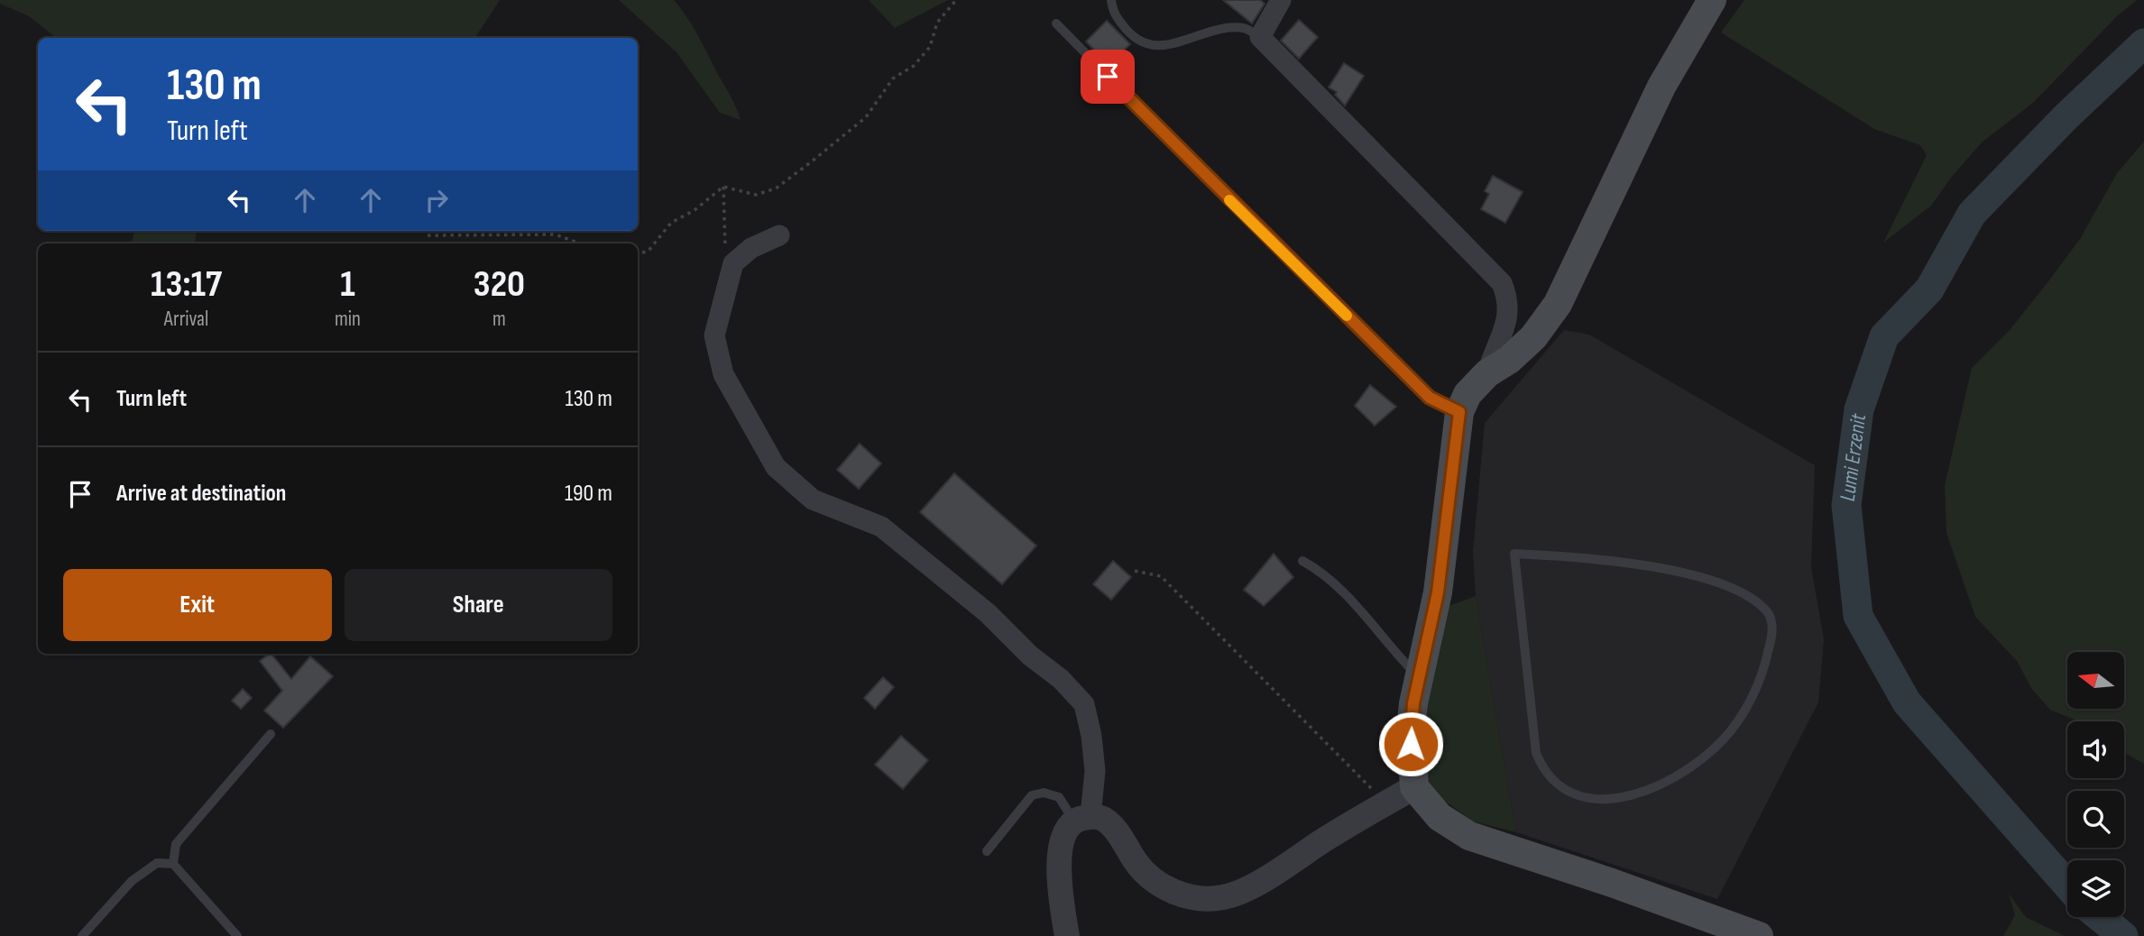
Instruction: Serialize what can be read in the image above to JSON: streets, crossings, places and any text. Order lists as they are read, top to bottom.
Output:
{
  "water": ["Lumi Erzenit"],
  "north": "left",
  "page": {
    "turn": ["130 m", "Turn left"],
    "eta": [
      "13:17",
      "Arrival",
      "1",
      "min",
      "320",
      "m"
    ],
    "list": [
      {
        "name": "Turn left",
        "value": "130 m"
      },
      {
        "name": "Arrive at destination",
        "value": "190 m"
      }
    ],
    "buttons": ["Exit", "Share"]
  }
}
